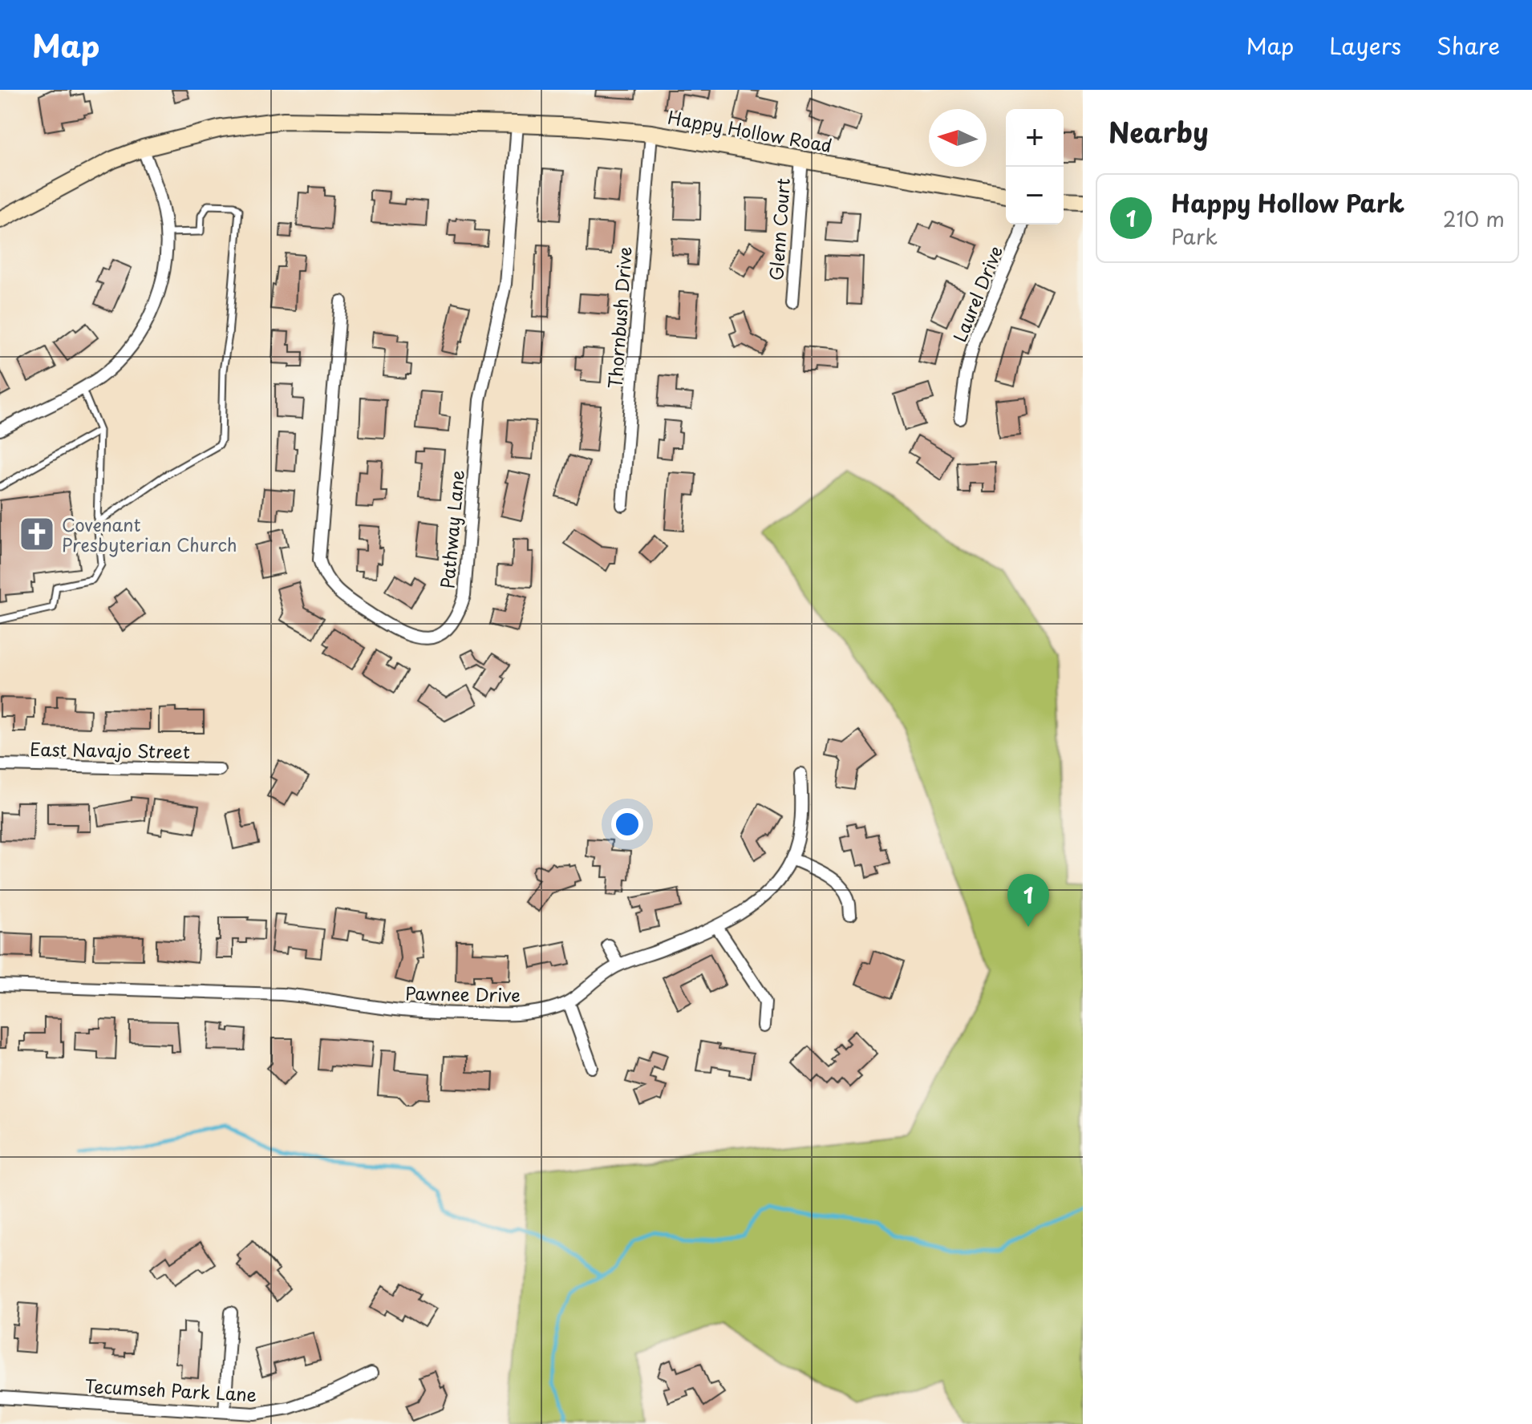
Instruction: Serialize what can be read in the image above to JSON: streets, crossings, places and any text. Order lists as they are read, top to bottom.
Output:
{
  "streets": {
    "main road": ["Happy Hollow Road"],
    "street": [
      "Glenn Court",
      "Laurel Drive",
      "Thornbush Drive",
      "Pathway Lane",
      "East Navajo Street",
      "Pawnee Drive",
      "Tecumseh Park Lane"
    ]
  },
  "crossings": [
    ["Happy Hollow Road", "Glenn Court"],
    ["Happy Hollow Road", "Thornbush Drive"],
    ["Happy Hollow Road", "Pathway Lane"]
  ],
  "places": {
    "church": ["Covenant Presbyterian Church"]
  },
  "north": "left",
  "page": {
    "header": "Map",
    "nav": ["Map", "Layers", "Share"],
    "heading": "Nearby",
    "map_buttons": ["+", "−"],
    "list": [
      {
        "mark": "1",
        "name": "Happy Hollow Park",
        "note": "Park",
        "value": "210 m"
      }
    ],
    "pins": "1"
  }
}
